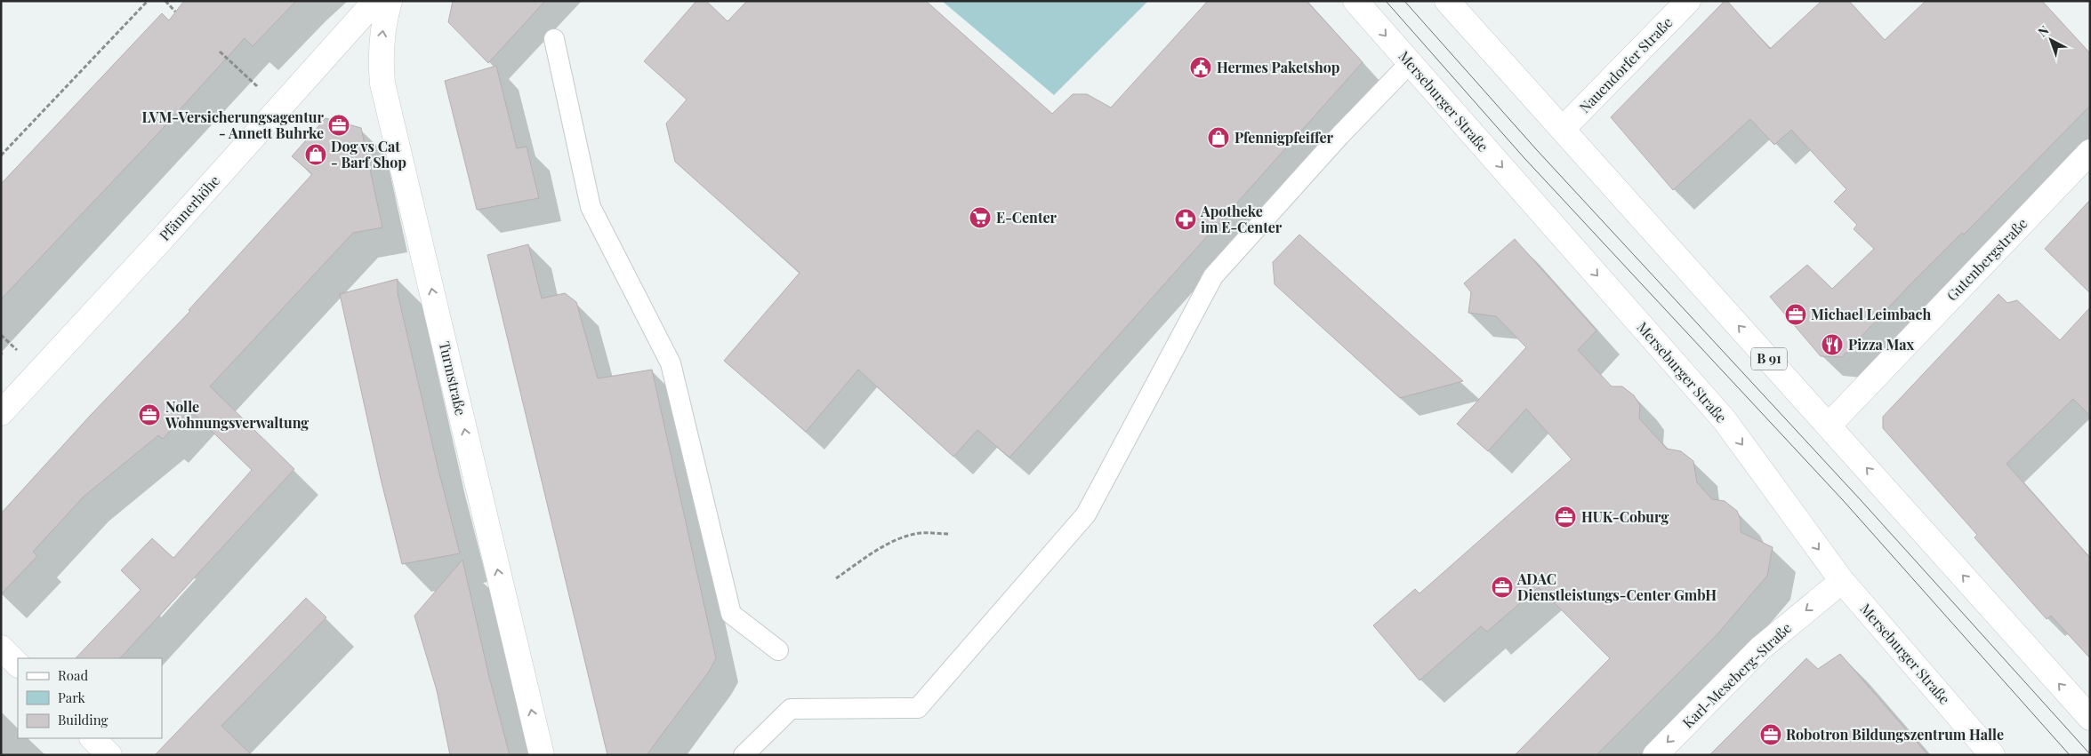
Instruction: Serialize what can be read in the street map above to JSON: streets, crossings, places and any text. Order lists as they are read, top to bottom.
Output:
{
  "streets": {
    "street": [
      "Nauendorfer Straße",
      "Merseburger Straße",
      "Pfännerhöhe",
      "Gutenbergstraße",
      "B 91",
      "Turmstraße",
      "Karl-Meseberg-Straße"
    ]
  },
  "crossings": [
    ["Nauendorfer Straße", "B 91"],
    ["Merseburger Straße", "Karl-Meseberg-Straße"],
    ["Gutenbergstraße", "B 91"]
  ],
  "one_way": ["Turmstraße", "Karl-Meseberg-Straße"],
  "places": {
    "public building": ["Hermes Paketshop"],
    "office": [
      "LVM-Versicherungsagentur - Annett Buhrke",
      "Michael Leimbach",
      "Nolle Wohnungsverwaltung",
      "HUK-Coburg",
      "ADAC Dienstleistungs-Center GmbH",
      "Robotron Bildungszentrum Halle"
    ],
    "shop": ["Pfennigpfeiffer", "Dog vs Cat - Barf Shop"],
    "supermarket": ["E-Center"],
    "pharmacy": ["Apotheke im E-Center"],
    "restaurant": ["Pizza Max"]
  },
  "legend": ["Road", "Park", "Building"],
  "north": "top left"
}
